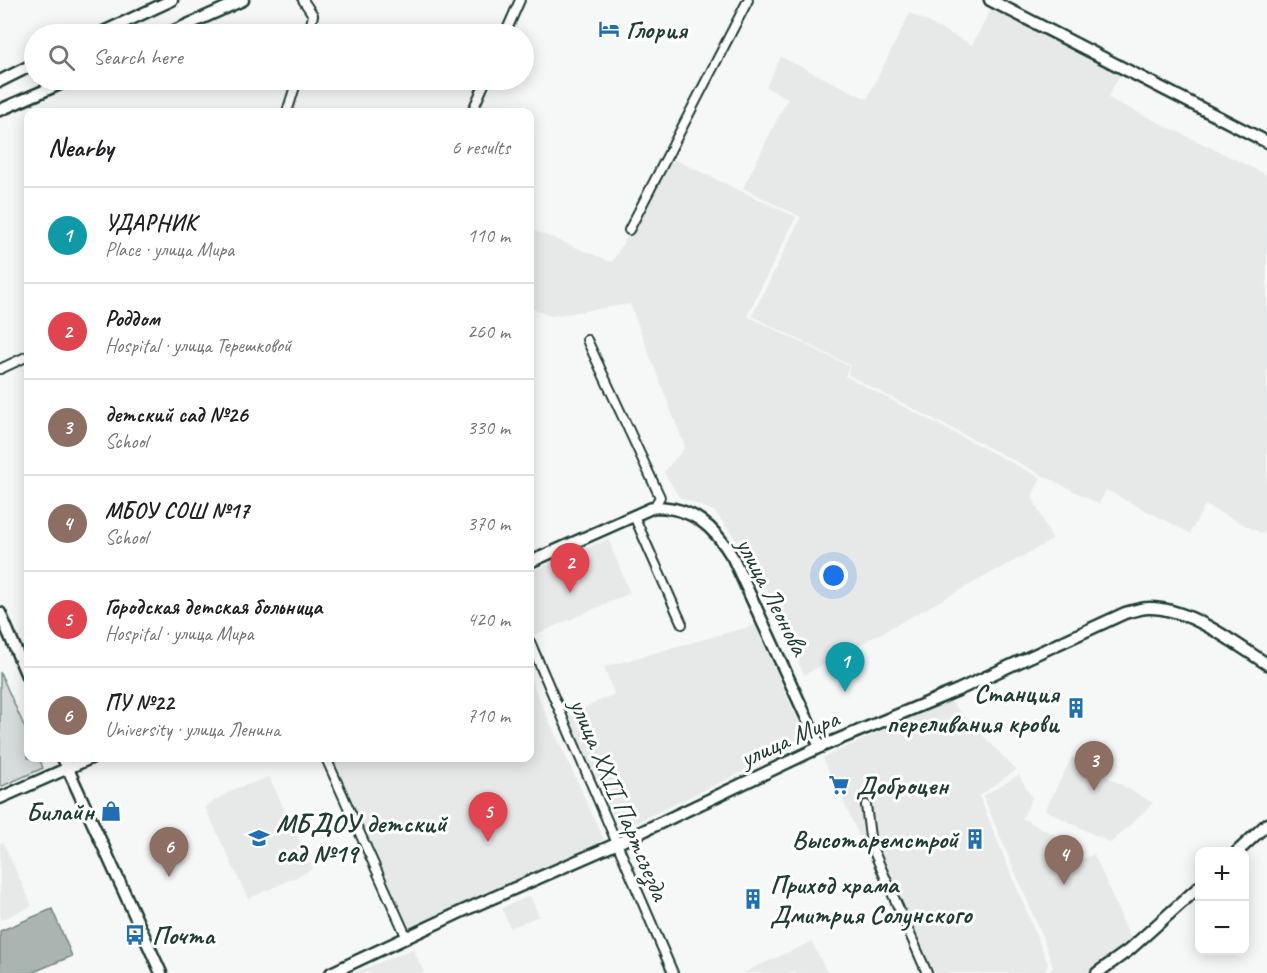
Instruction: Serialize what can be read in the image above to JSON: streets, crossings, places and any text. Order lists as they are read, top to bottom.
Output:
{
  "streets": {
    "street": ["улица Леонова", "улица Мира", "улица XXII Партсъезда"]
  },
  "crossings": [
    ["улица Леонова", "улица Мира"],
    ["улица Мира", "улица XXII Партсъезда"]
  ],
  "places": {
    "hotel": ["Глория"],
    "building": ["Станция переливания крови", "Высотаремстрой", "Приход храма Дмитрия Солунского"],
    "supermarket": ["Доброцен"],
    "shop": ["Билайн"],
    "school or university": ["МБДОУ детский сад №19"],
    "bus stop": ["Почта"]
  },
  "page": {
    "search": "Search here",
    "heading": ["Nearby", "6 results"],
    "list": [
      {
        "mark": "1",
        "name": "УДАРНИК",
        "note": "Place · улица Мира",
        "value": "110 m"
      },
      {
        "mark": "2",
        "name": "Роддом",
        "note": "Hospital · улица Терешковой",
        "value": "260 m"
      },
      {
        "mark": "3",
        "name": "детский сад №26",
        "note": "School",
        "value": "330 m"
      },
      {
        "mark": "4",
        "name": "МБОУ СОШ №17",
        "note": "School",
        "value": "370 m"
      },
      {
        "mark": "5",
        "name": "Городская детская больница",
        "note": "Hospital · улица Мира",
        "value": "420 m"
      },
      {
        "mark": "6",
        "name": "ПУ №22",
        "note": "University · улица Ленина",
        "value": "710 m"
      }
    ],
    "pins": [
      "2",
      "1",
      "3",
      "5",
      "6",
      "4"
    ],
    "map_buttons": ["+", "−"]
  }
}
